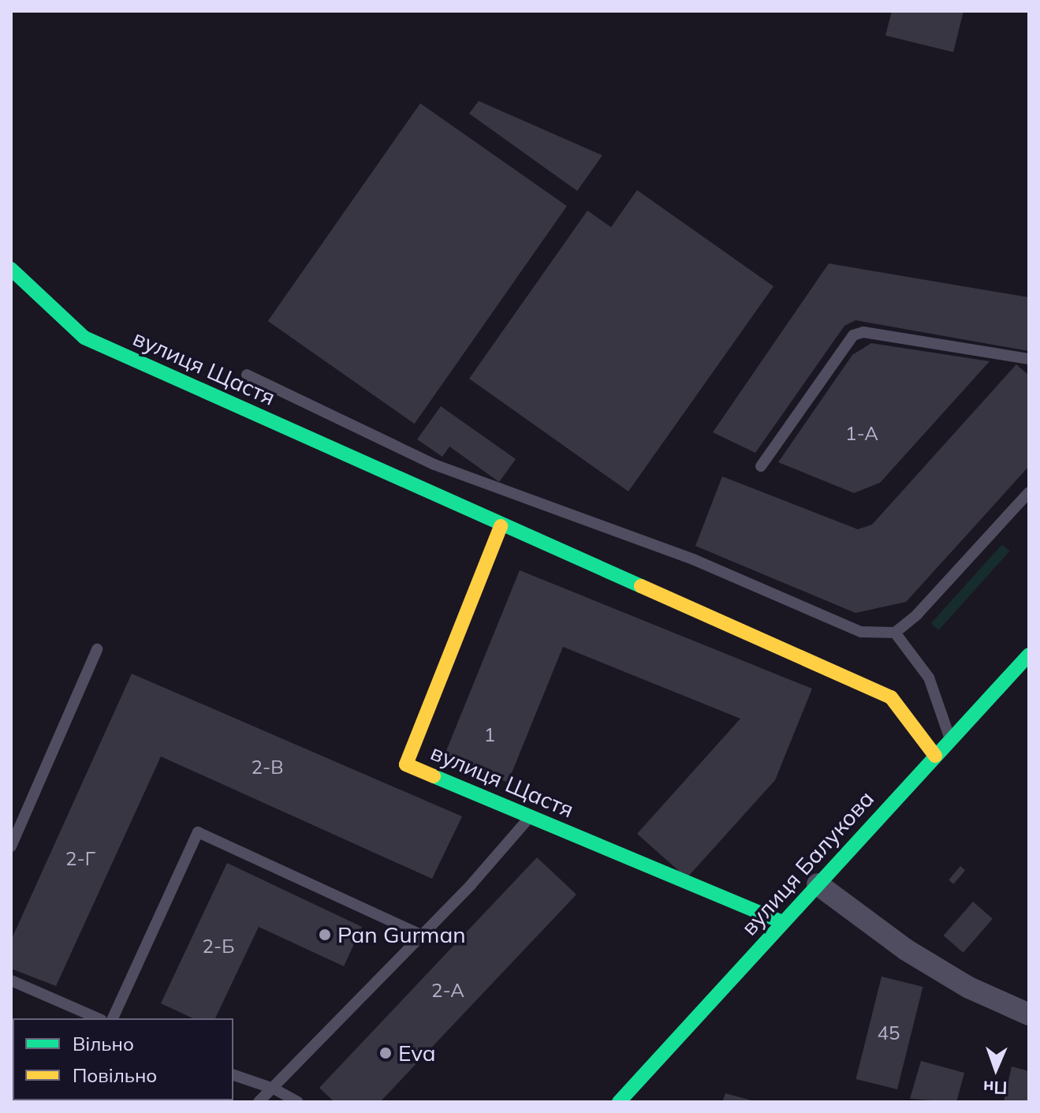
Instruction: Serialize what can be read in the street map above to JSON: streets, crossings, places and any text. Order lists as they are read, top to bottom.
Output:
{
  "streets": {
    "street": ["вулиця Щастя", "вулиця Балукова"]
  },
  "crossings": [
    ["вулиця Щастя", "вулиця Балукова"]
  ],
  "places": ["Pan Gurman", "Eva"],
  "house_numbers": [
    "1-А",
    "1",
    "2-В",
    "2-Г",
    "2-Б",
    "2-А",
    "45"
  ],
  "legend": ["Вільно", "Повільно"],
  "north": "bottom"
}
